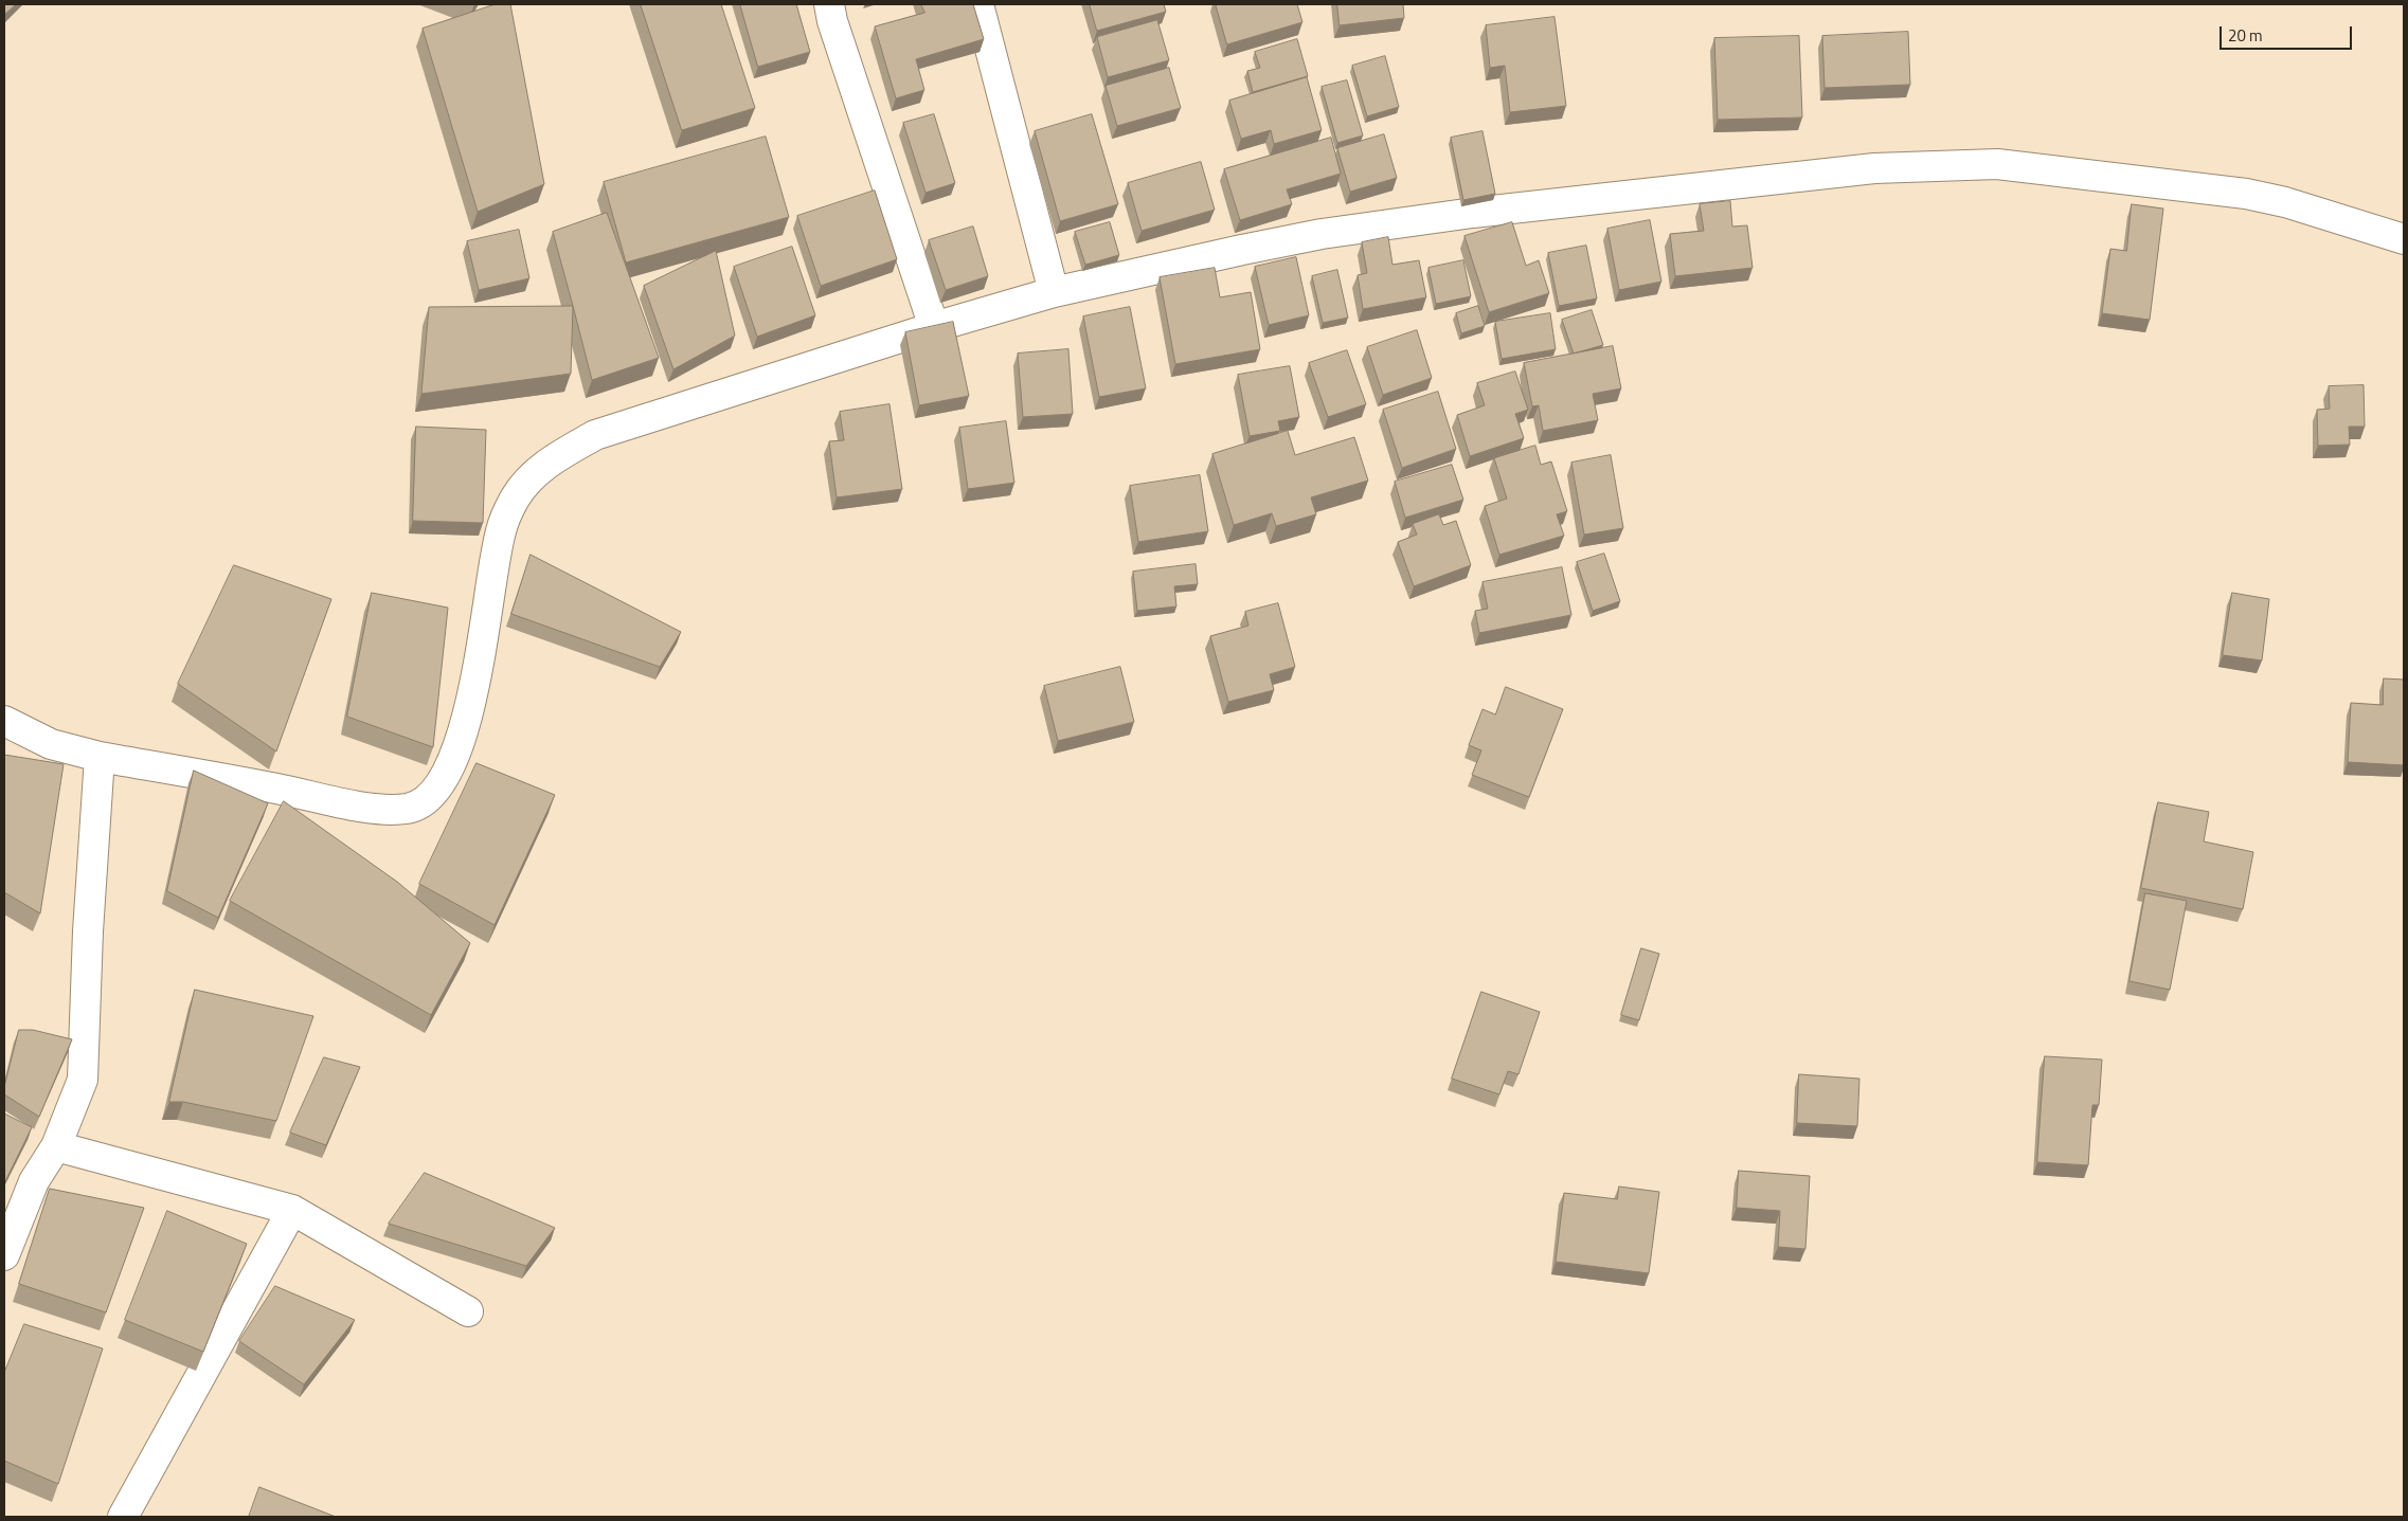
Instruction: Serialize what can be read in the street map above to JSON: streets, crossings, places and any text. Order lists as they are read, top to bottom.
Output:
{
  "scale_bar": "20 m"
}
